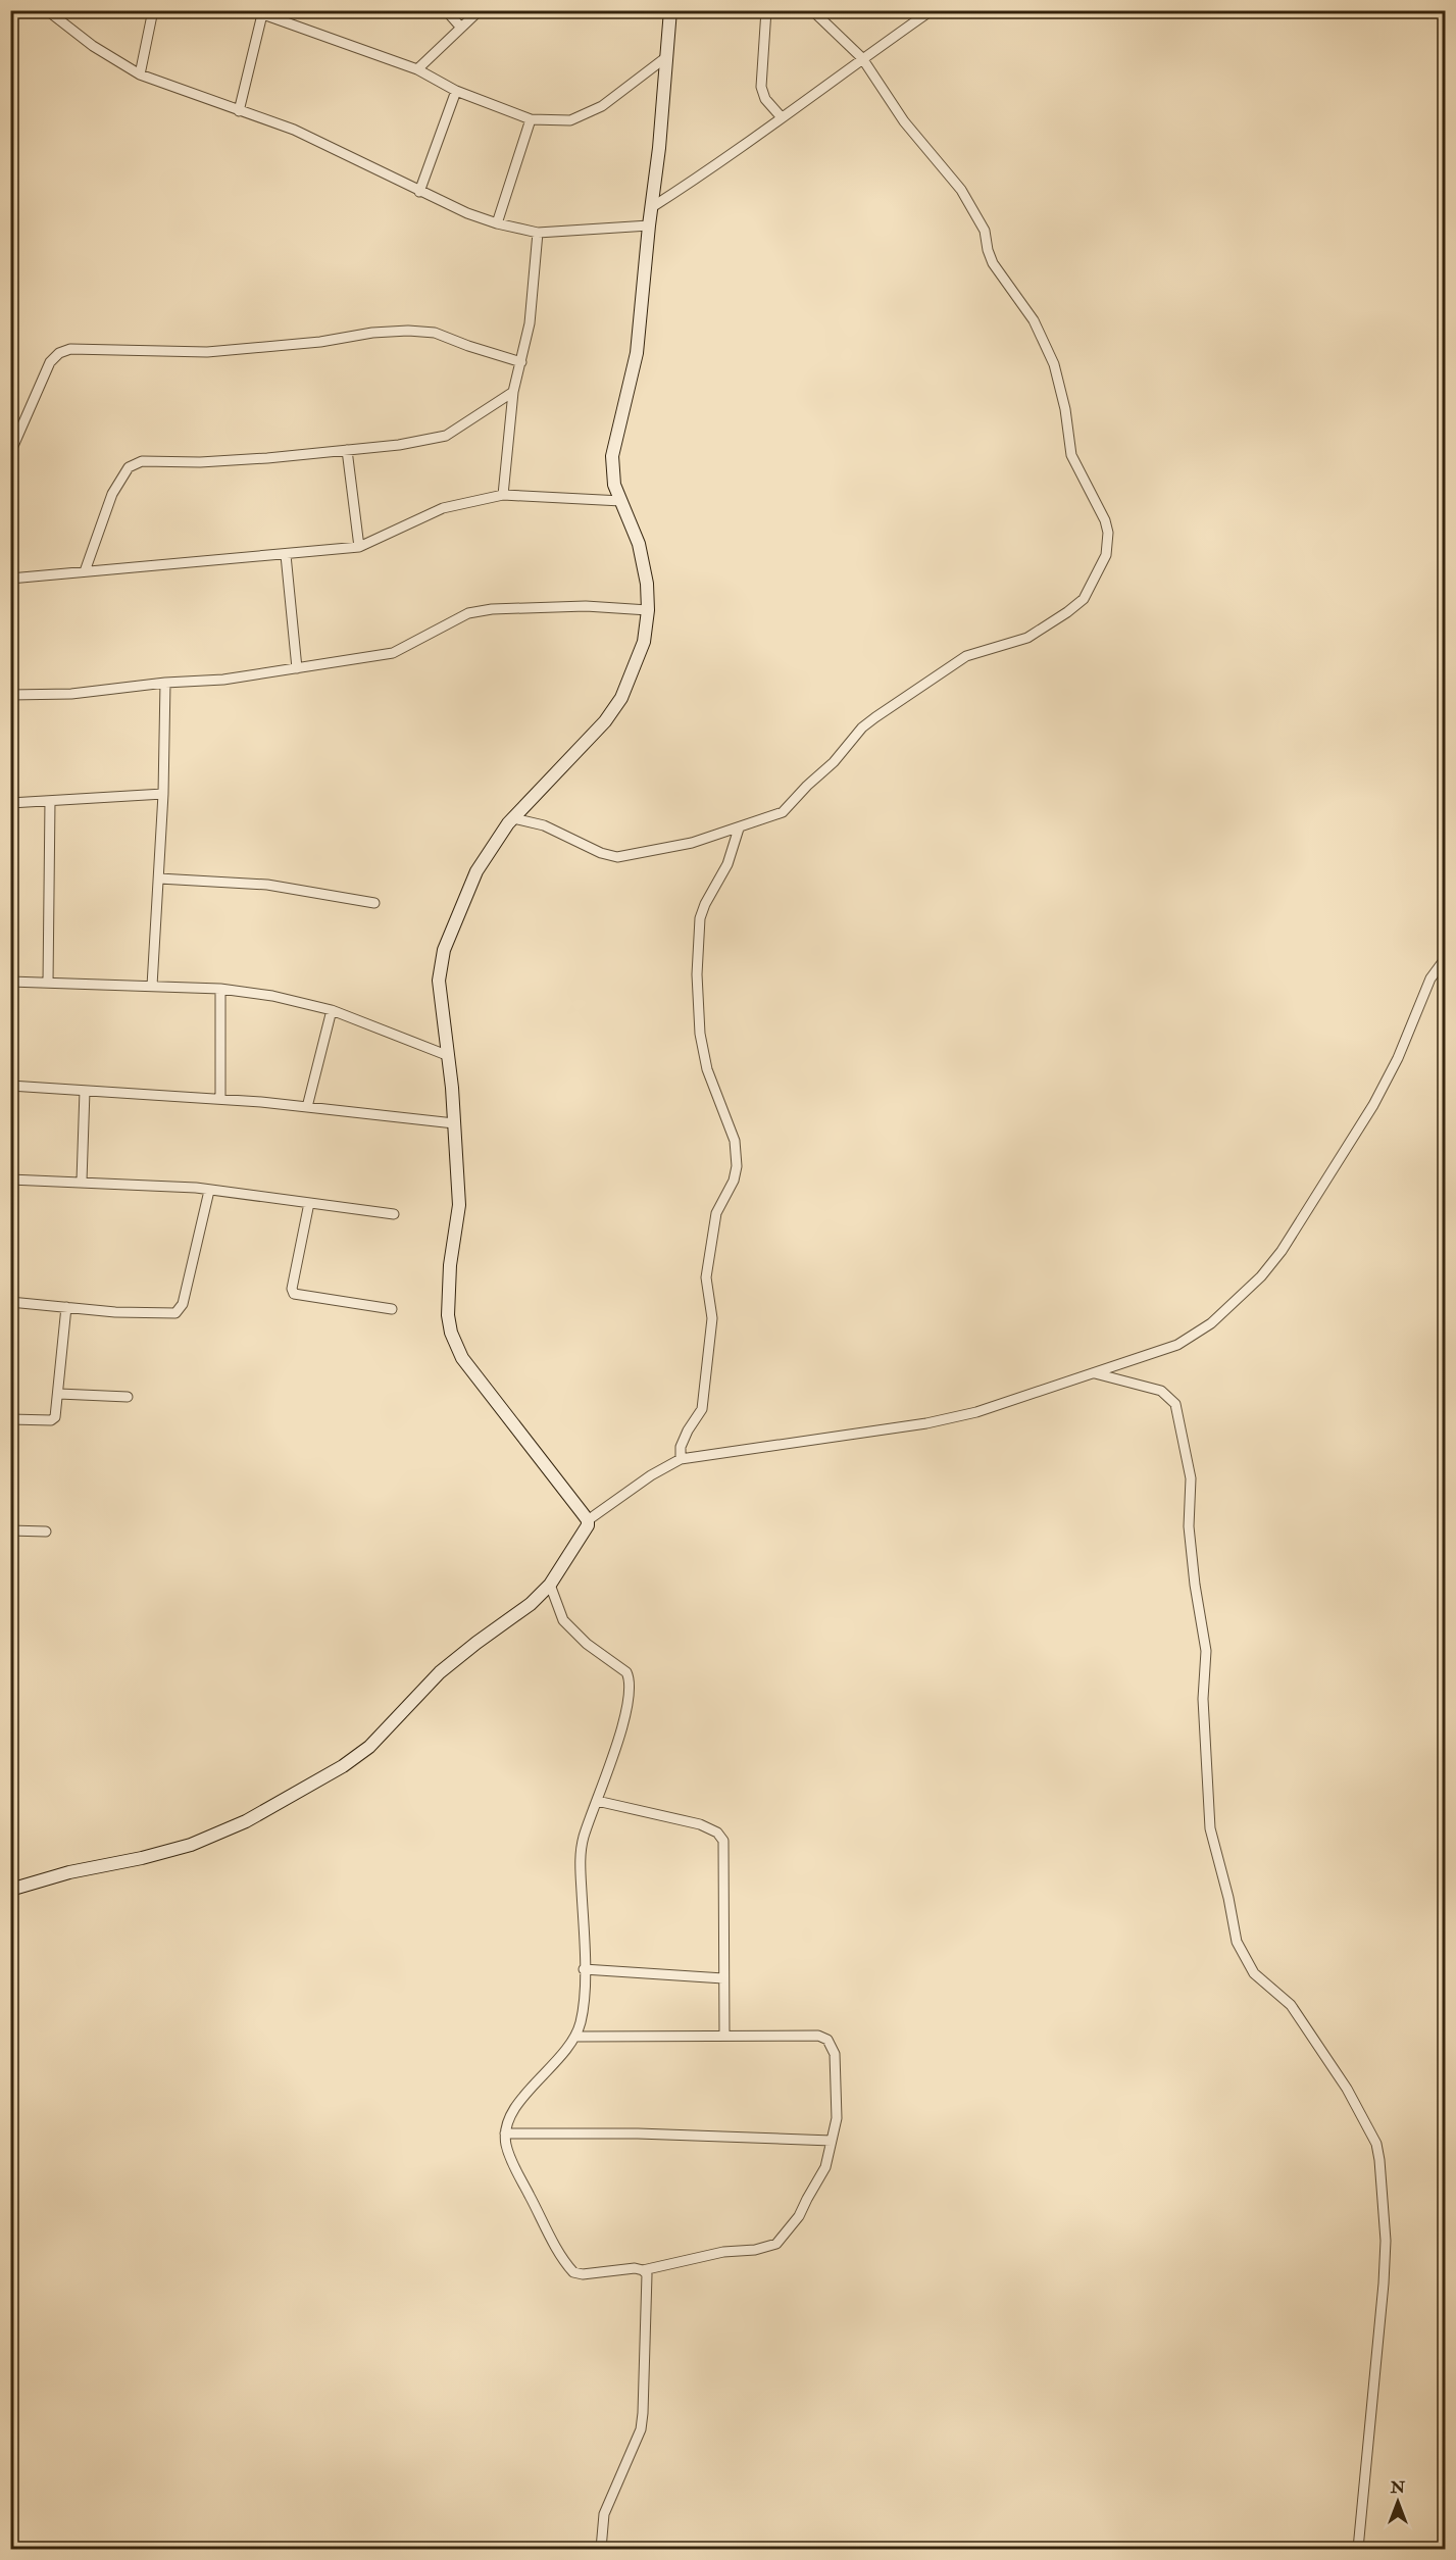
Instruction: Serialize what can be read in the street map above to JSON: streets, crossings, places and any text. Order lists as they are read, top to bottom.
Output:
{
  "north": "top"
}
